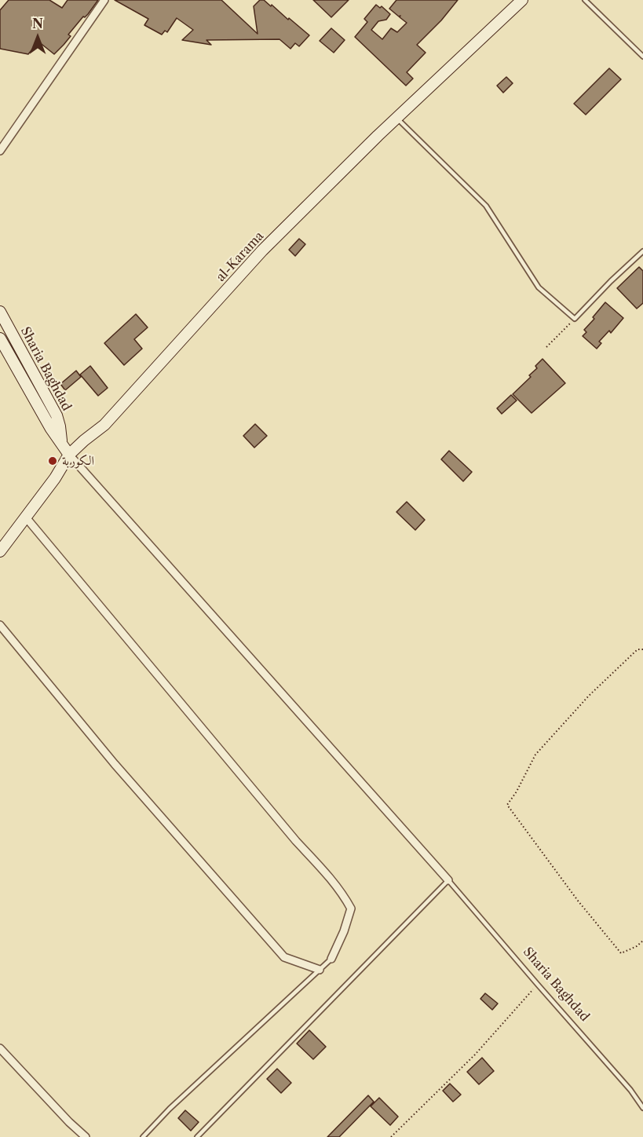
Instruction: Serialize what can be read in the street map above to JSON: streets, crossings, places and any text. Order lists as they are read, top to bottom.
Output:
{
  "streets": {
    "main road": ["al-Karama", "Sharia Baghdad"]
  },
  "crossings": [
    ["al-Karama", "Sharia Baghdad"]
  ],
  "places": ["الكوربة"],
  "north": "top"
}
